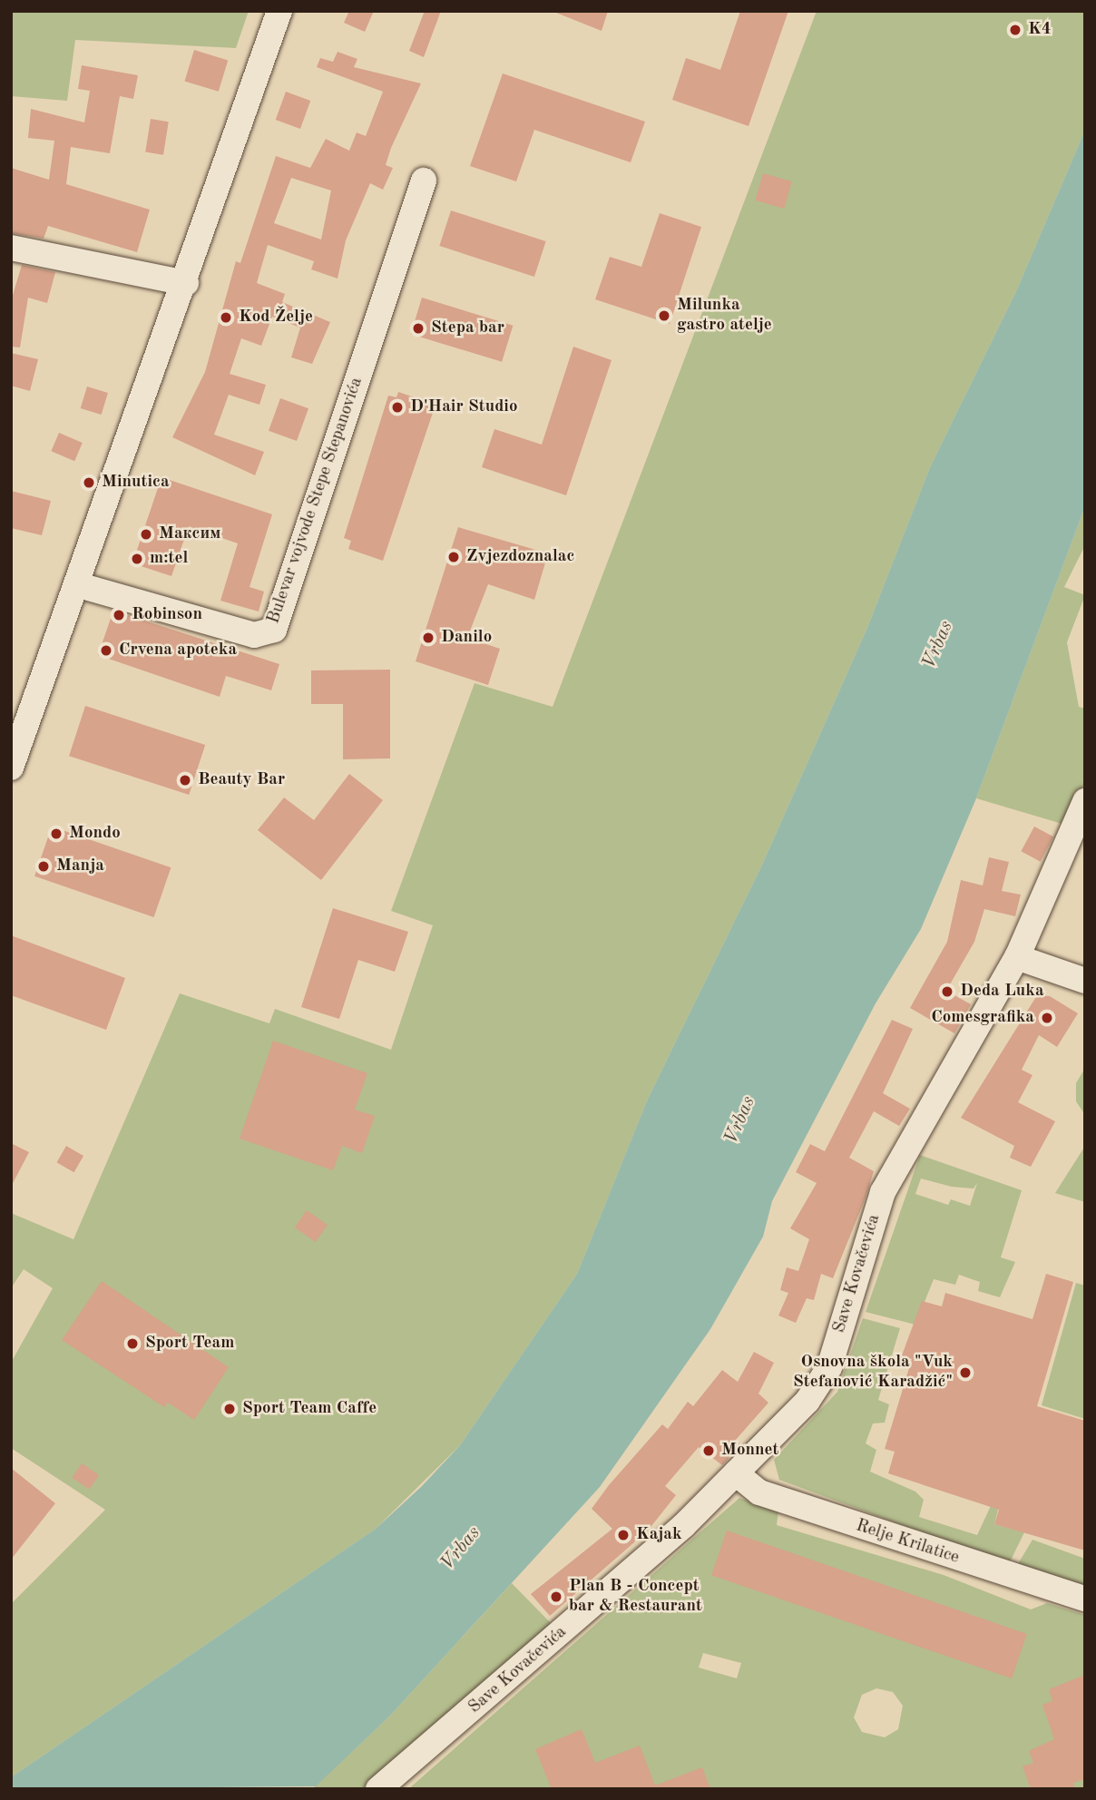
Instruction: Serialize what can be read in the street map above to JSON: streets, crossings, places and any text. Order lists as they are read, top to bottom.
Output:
{
  "streets": {
    "street": ["Bulevar vojvode Stepe Stepanovića", "Save Kovačevića", "Relje Krilatice"]
  },
  "crossings": [
    ["Save Kovačevića", "Relje Krilatice"]
  ],
  "water": ["Vrbas"],
  "places": [
    "K4",
    "Milunka gastro atelje",
    "Kod Želje",
    "Stepa bar",
    "D'Hair Studio",
    "Minutica",
    "Максим",
    "Zvjezdoznalac",
    "m:tel",
    "Robinson",
    "Danilo",
    "Crvena apoteka",
    "Beauty Bar",
    "Mondo",
    "Manja",
    "Deda Luka",
    "Comesgrafika",
    "Sport Team",
    "Osnovna škola \"Vuk Stefanović Karadžić\"",
    "Sport Team Caffe",
    "Monnet",
    "Kajak",
    "Plan B - Concept bar & Restaurant"
  ]
}
